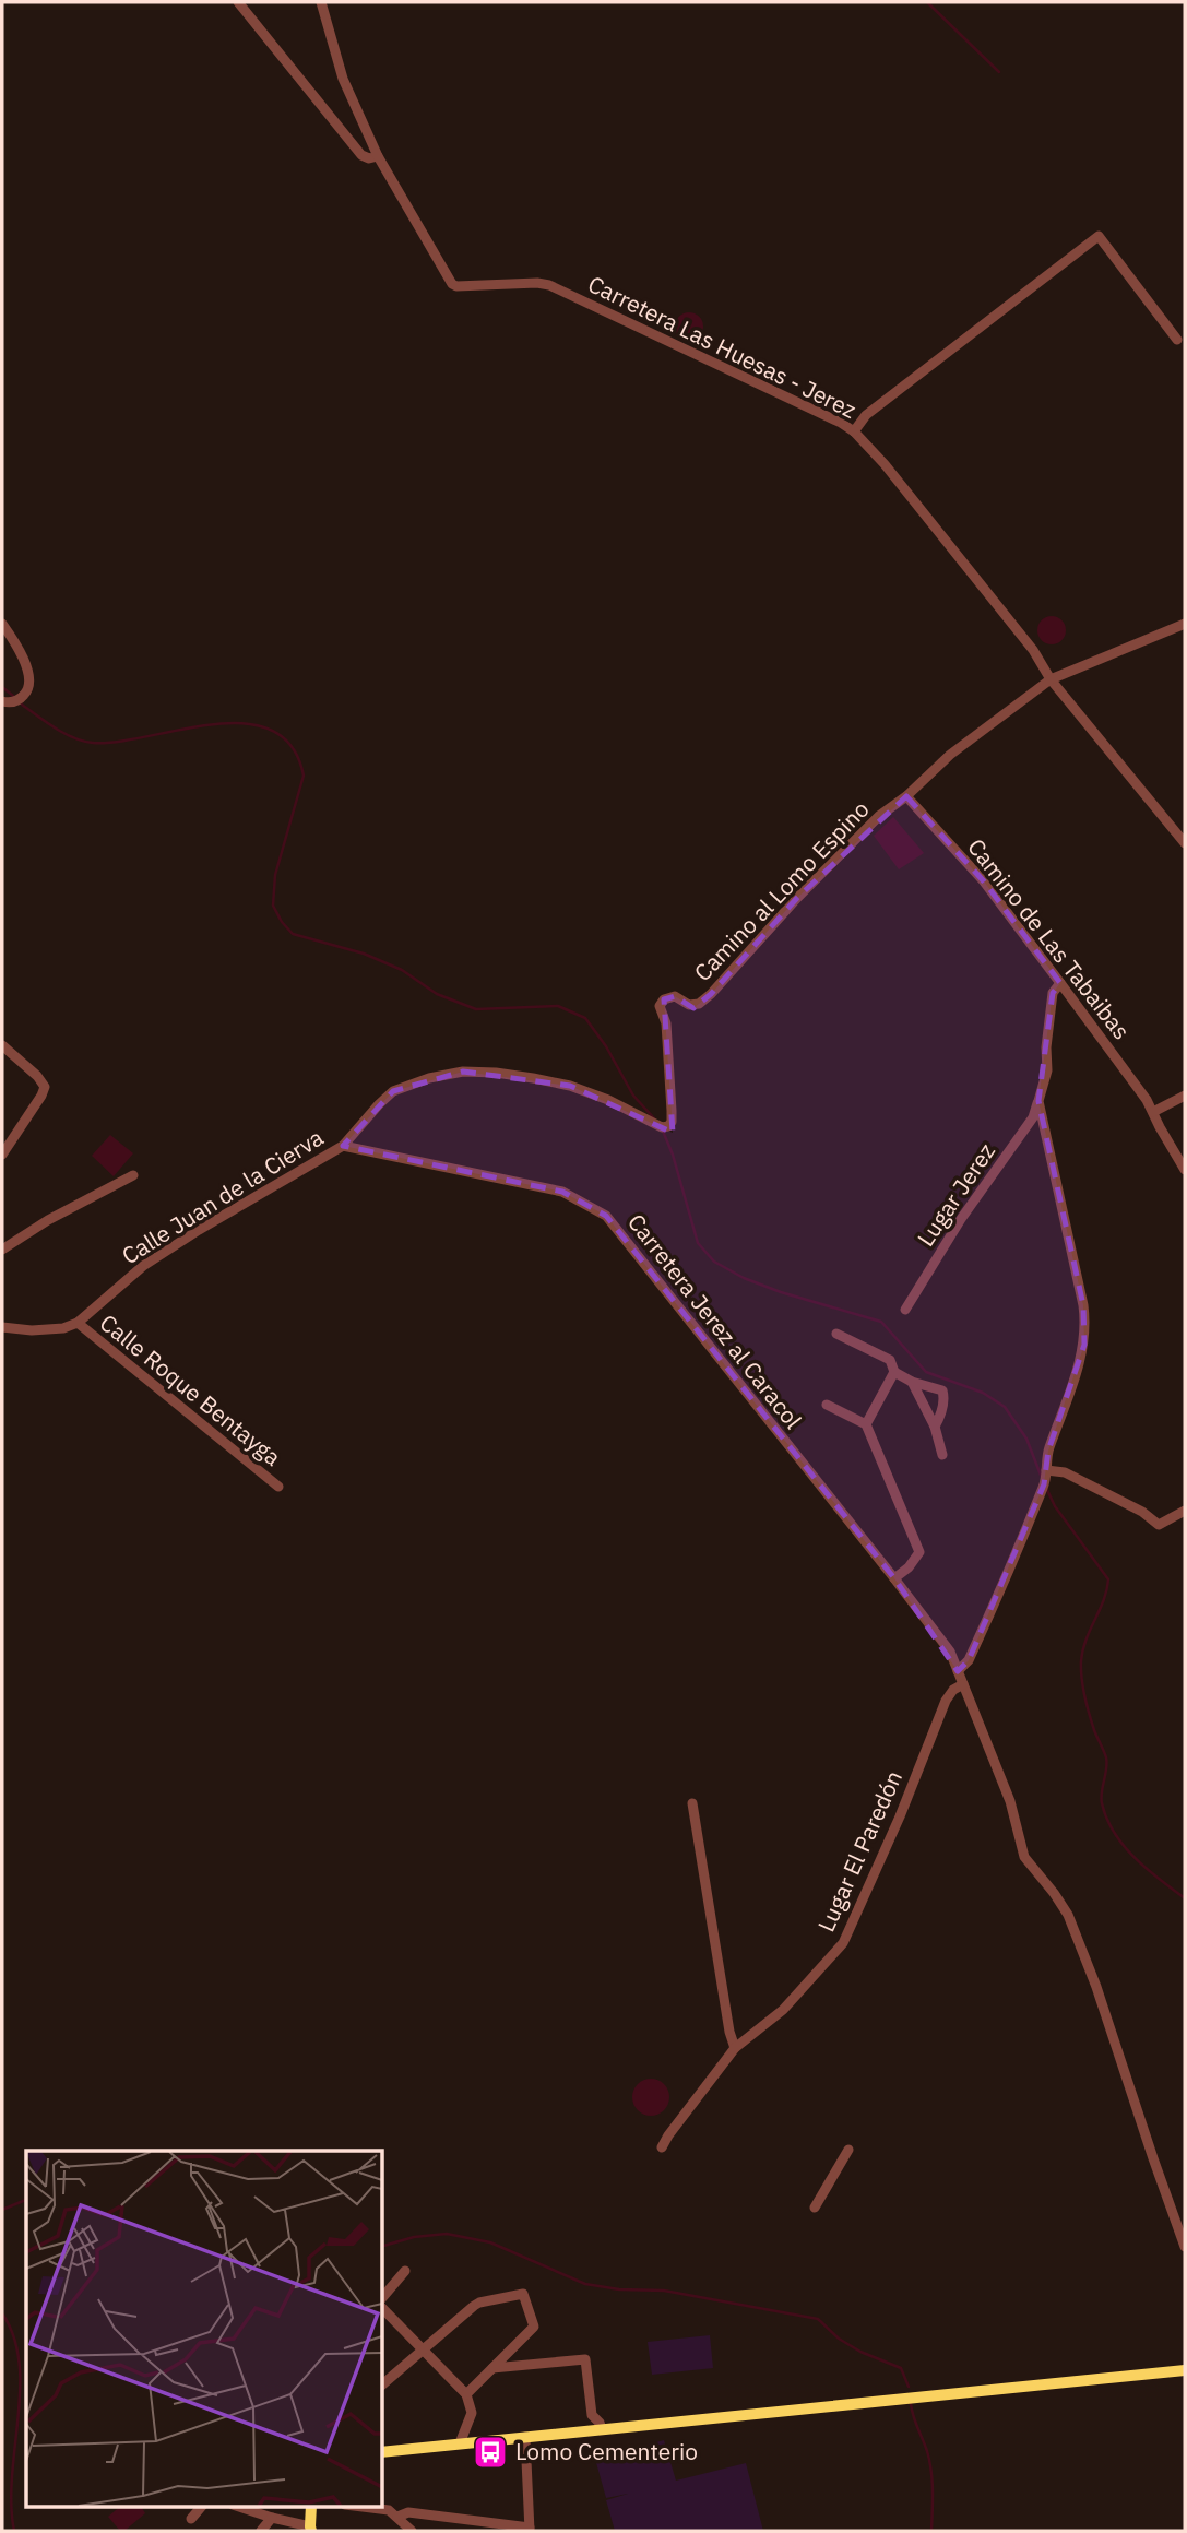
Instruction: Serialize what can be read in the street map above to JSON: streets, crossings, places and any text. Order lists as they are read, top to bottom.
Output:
{
  "streets": {
    "street": [
      "Carretera Las Huesas - Jerez",
      "Camino al Lomo Espino",
      "Camino de Las Tabaibas",
      "Lugar Jerez",
      "Calle Juan de la Cierva",
      "Carretera Jerez al Caracol",
      "Calle Roque Bentayga",
      "Lugar El Paredón"
    ]
  },
  "crossings": [
    ["Carretera Las Huesas - Jerez", "Camino al Lomo Espino"],
    ["Camino al Lomo Espino", "Camino de Las Tabaibas"],
    ["Camino al Lomo Espino", "Calle Juan de la Cierva"],
    ["Camino al Lomo Espino", "Carretera Jerez al Caracol"],
    ["Calle Juan de la Cierva", "Carretera Jerez al Caracol"],
    ["Calle Juan de la Cierva", "Calle Roque Bentayga"],
    ["Carretera Jerez al Caracol", "Lugar El Paredón"]
  ],
  "places": {
    "bus stop": ["Lomo Cementerio"]
  }
}
